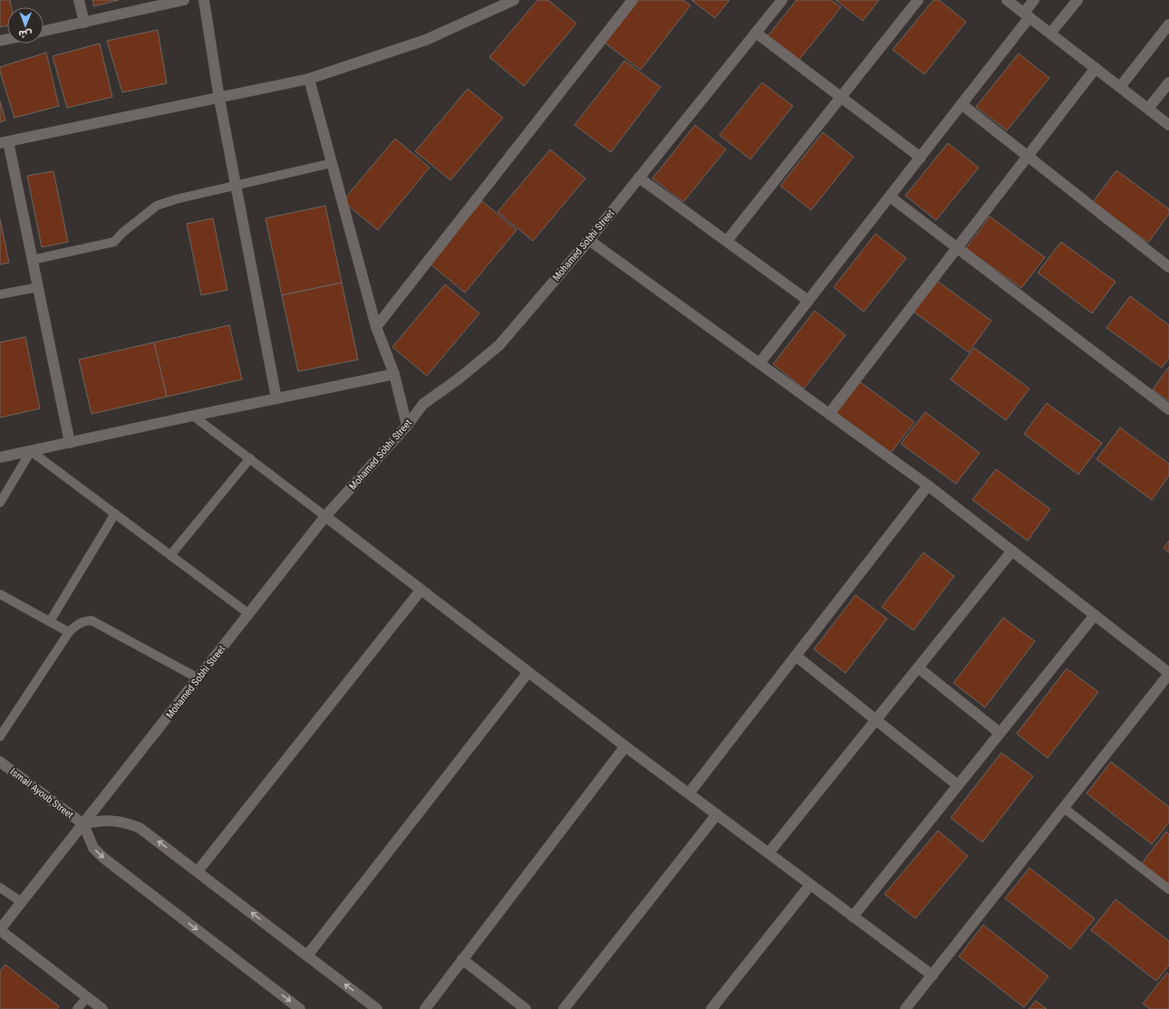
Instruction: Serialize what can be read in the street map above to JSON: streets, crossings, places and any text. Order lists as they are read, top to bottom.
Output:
{
  "streets": {
    "street": ["Mohamed Sobhi Street", "Ismail Ayoub Street"]
  },
  "crossings": [
    ["Mohamed Sobhi Street", "Ismail Ayoub Street"]
  ],
  "north": "bottom"
}
